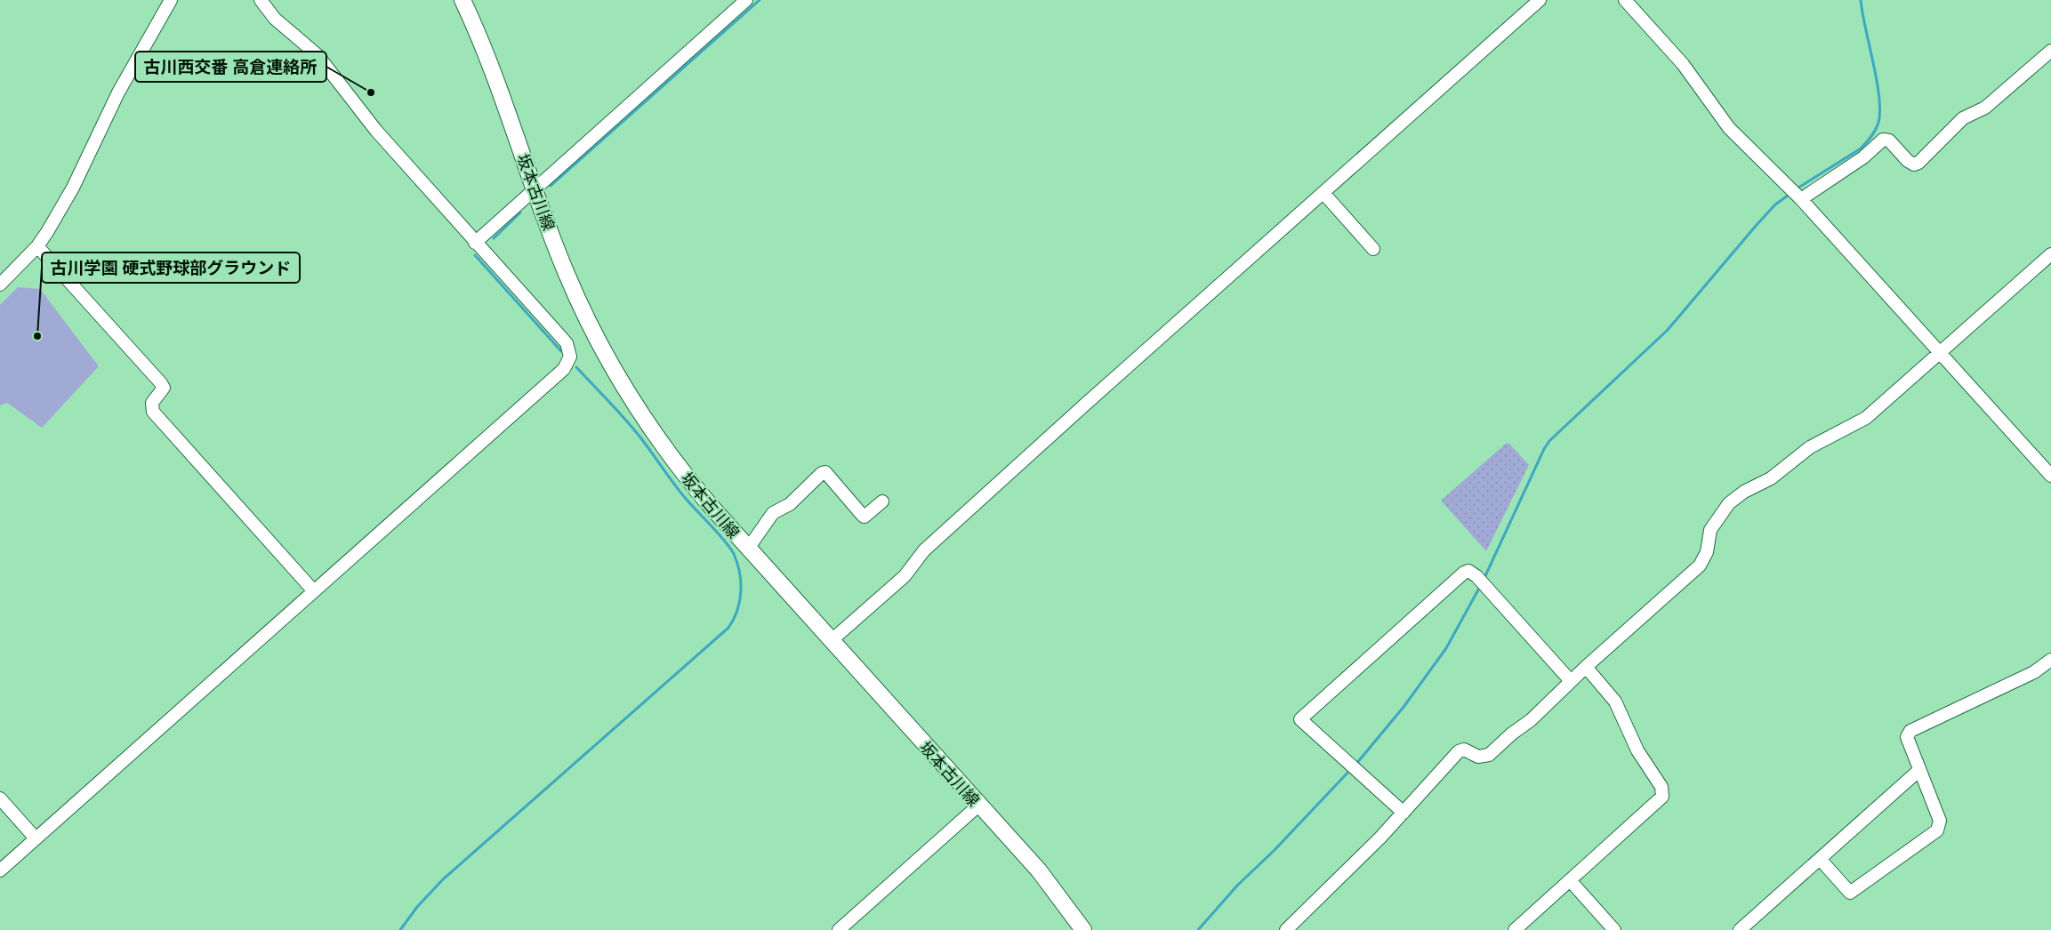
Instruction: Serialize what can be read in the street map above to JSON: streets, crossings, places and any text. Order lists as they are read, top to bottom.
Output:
{
  "streets": {
    "main road": ["坂本古川線"]
  },
  "places": ["古川西交番 高倉連絡所", "古川学園 硬式野球部グラウンド"]
}
